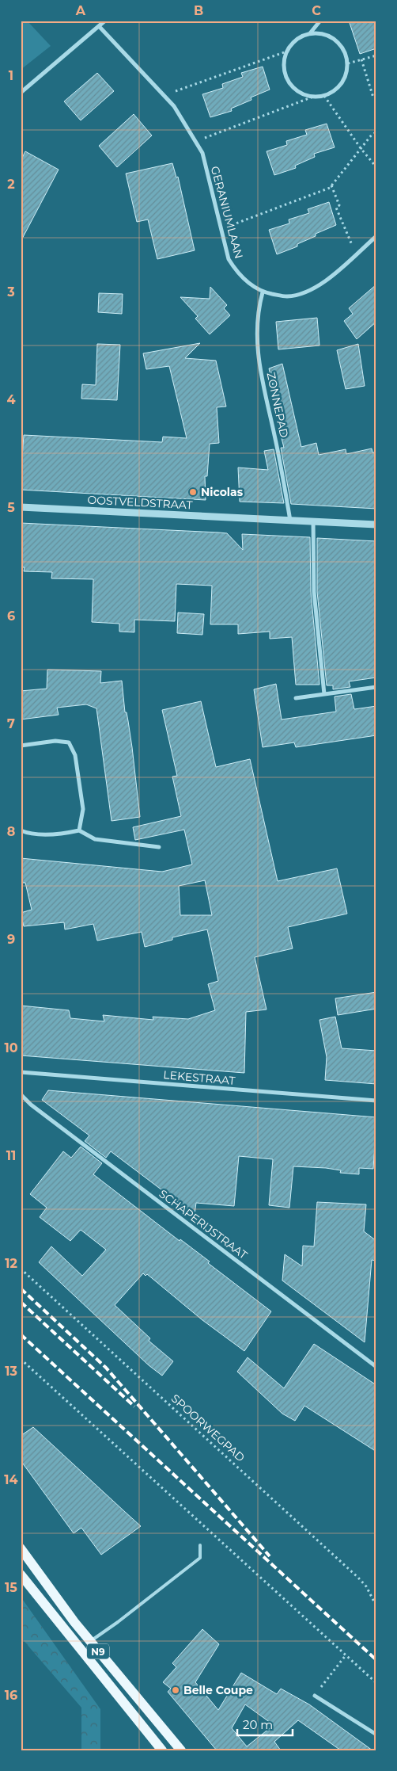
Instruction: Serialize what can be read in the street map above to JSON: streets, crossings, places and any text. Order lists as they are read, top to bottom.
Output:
{
  "streets": {
    "main road": ["N9"],
    "street": [
      "GERANIUMLAAN",
      "ZONNEPAD",
      "OOSTVELDSTRAAT",
      "LEKESTRAAT",
      "SCHAPERIJSTRAAT"
    ],
    "path": ["SPOORWEGPAD"]
  },
  "crossings": [
    ["GERANIUMLAAN", "ZONNEPAD"],
    ["ZONNEPAD", "OOSTVELDSTRAAT"]
  ],
  "places": ["Nicolas", "Belle Coupe"],
  "scale_bar": "20 m",
  "grid": {
    "columns": ["A", "B", "C"],
    "rows": [
      "1",
      "2",
      "3",
      "4",
      "5",
      "6",
      "7",
      "8",
      "9",
      "10",
      "11",
      "12",
      "13",
      "14",
      "15",
      "16"
    ]
  }
}
